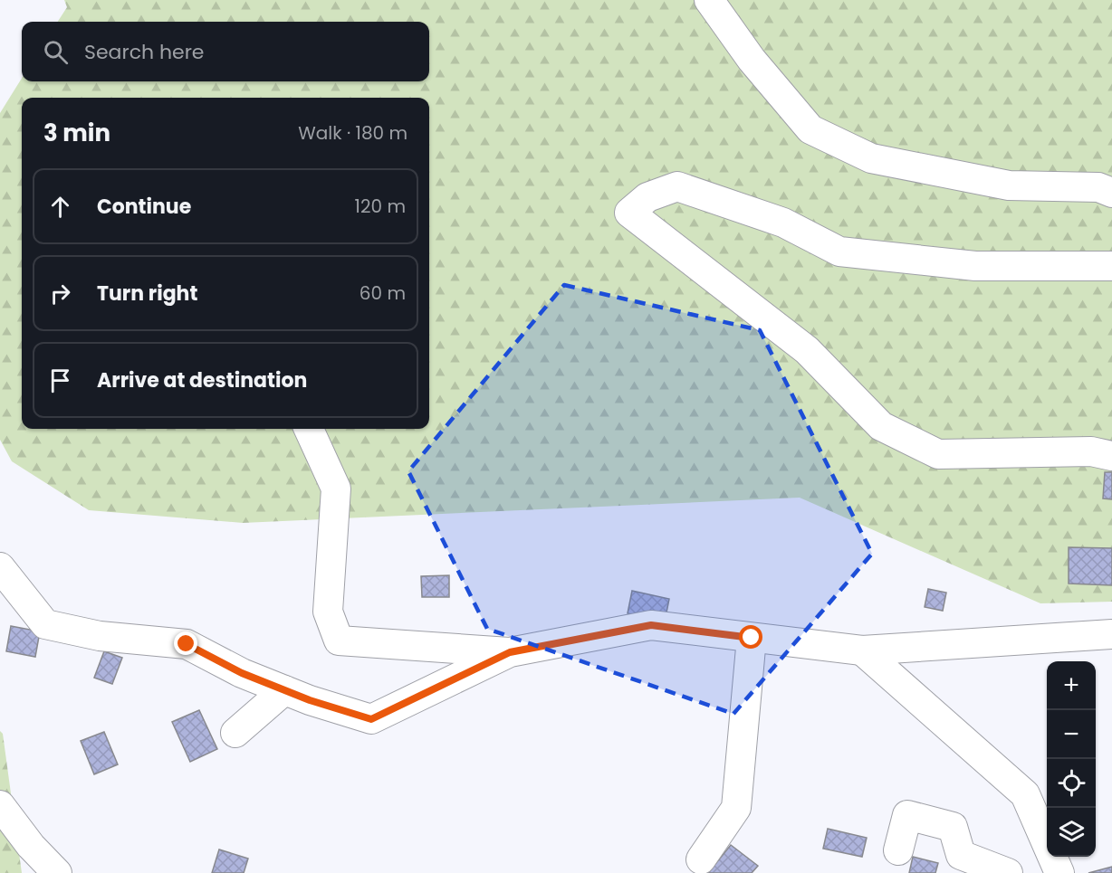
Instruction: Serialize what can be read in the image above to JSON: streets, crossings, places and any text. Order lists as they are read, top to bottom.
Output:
{
  "page": {
    "search": "Search here",
    "heading": ["3 min", "Walk · 180 m"],
    "list": [
      ["Continue", "120 m"],
      ["Turn right", "60 m"],
      "Arrive at destination"
    ],
    "map_buttons": ["+", "−"]
  }
}
